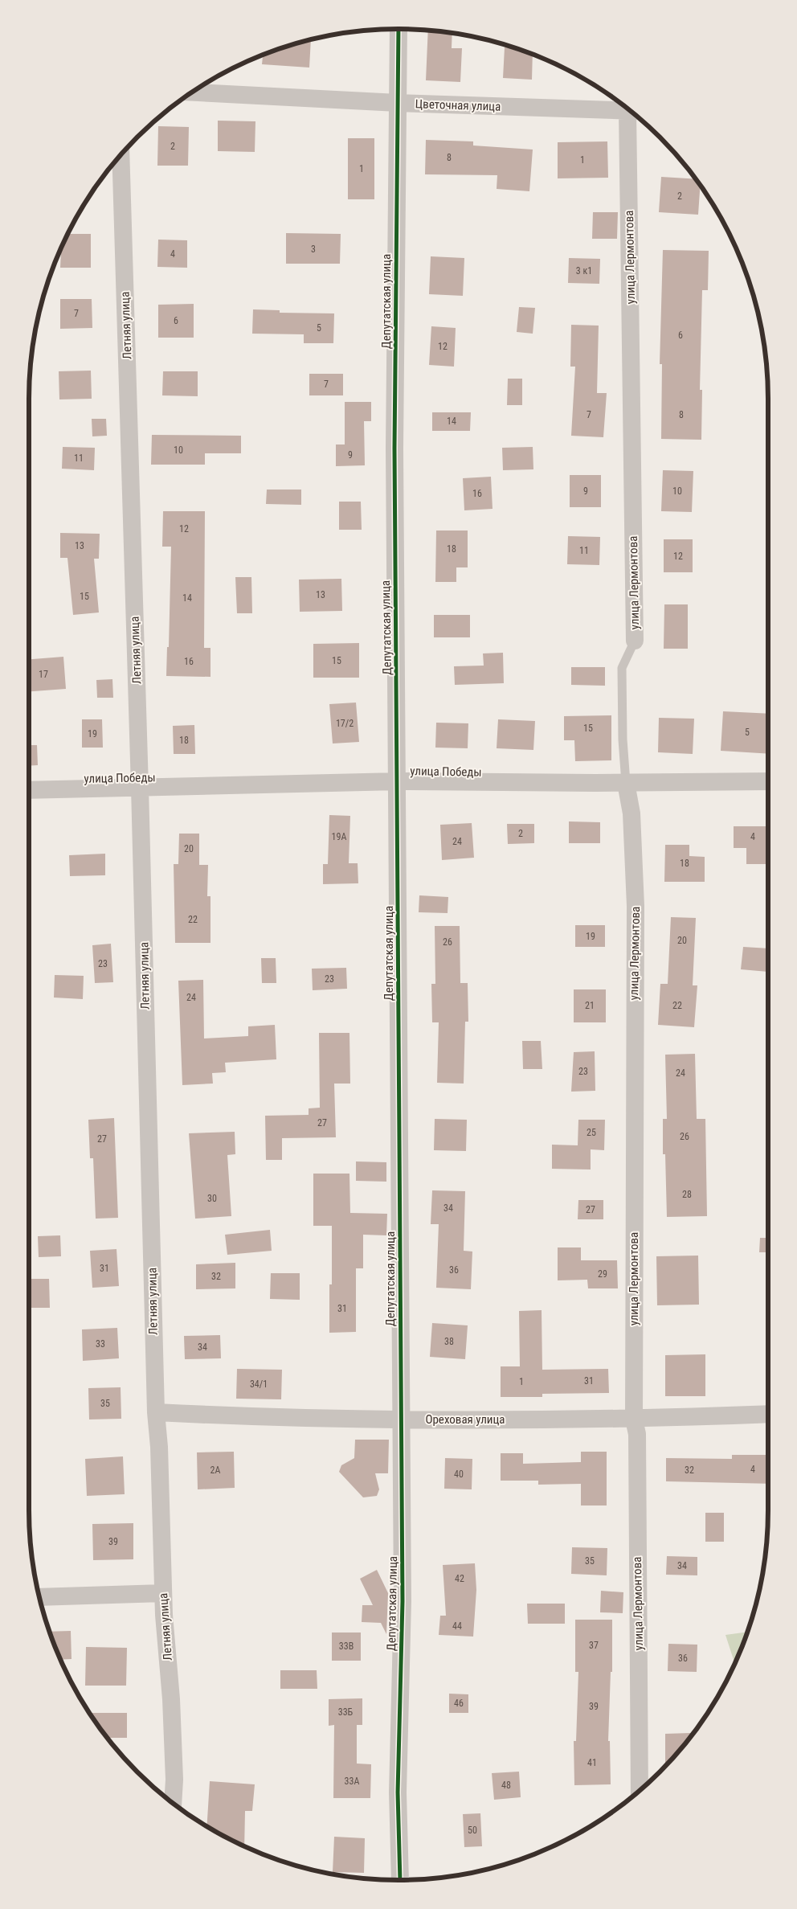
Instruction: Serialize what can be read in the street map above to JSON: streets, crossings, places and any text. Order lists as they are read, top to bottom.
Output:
{
  "streets": {
    "street": [
      "Цветочная улица",
      "улица Лермонтова",
      "Депутатская улица",
      "Летняя улица",
      "улица Победы",
      "Ореховая улица"
    ]
  },
  "crossings": [
    ["Цветочная улица", "Депутатская улица"],
    ["улица Лермонтова", "улица Победы"],
    ["улица Лермонтова", "Ореховая улица"],
    ["Депутатская улица", "улица Победы"],
    ["Депутатская улица", "Ореховая улица"],
    ["Летняя улица", "улица Победы"],
    ["Летняя улица", "Ореховая улица"]
  ],
  "house_numbers": [
    "2",
    "8",
    "1",
    "1",
    "2",
    "3",
    "4",
    "3 к1",
    "7",
    "6",
    "5",
    "6",
    "12",
    "7",
    "7",
    "8",
    "14",
    "10",
    "9",
    "11",
    "9",
    "10",
    "16",
    "12",
    "13",
    "18",
    "11",
    "12",
    "13",
    "15",
    "14",
    "15",
    "16",
    "17",
    "17/2",
    "15",
    "5",
    "19",
    "18",
    "2",
    "19А",
    "4",
    "24",
    "20",
    "18",
    "22",
    "19",
    "20",
    "26",
    "23",
    "23",
    "24",
    "21",
    "22",
    "23",
    "24",
    "27",
    "25",
    "26",
    "27",
    "28",
    "30",
    "34",
    "27",
    "31",
    "36",
    "29",
    "32",
    "31",
    "38",
    "33",
    "34",
    "31",
    "1",
    "34/1",
    "35",
    "4",
    "2А",
    "32",
    "40",
    "39",
    "35",
    "34",
    "42",
    "44",
    "37",
    "33В",
    "36",
    "46",
    "39",
    "33Б",
    "41",
    "33А",
    "48",
    "50"
  ]
}
